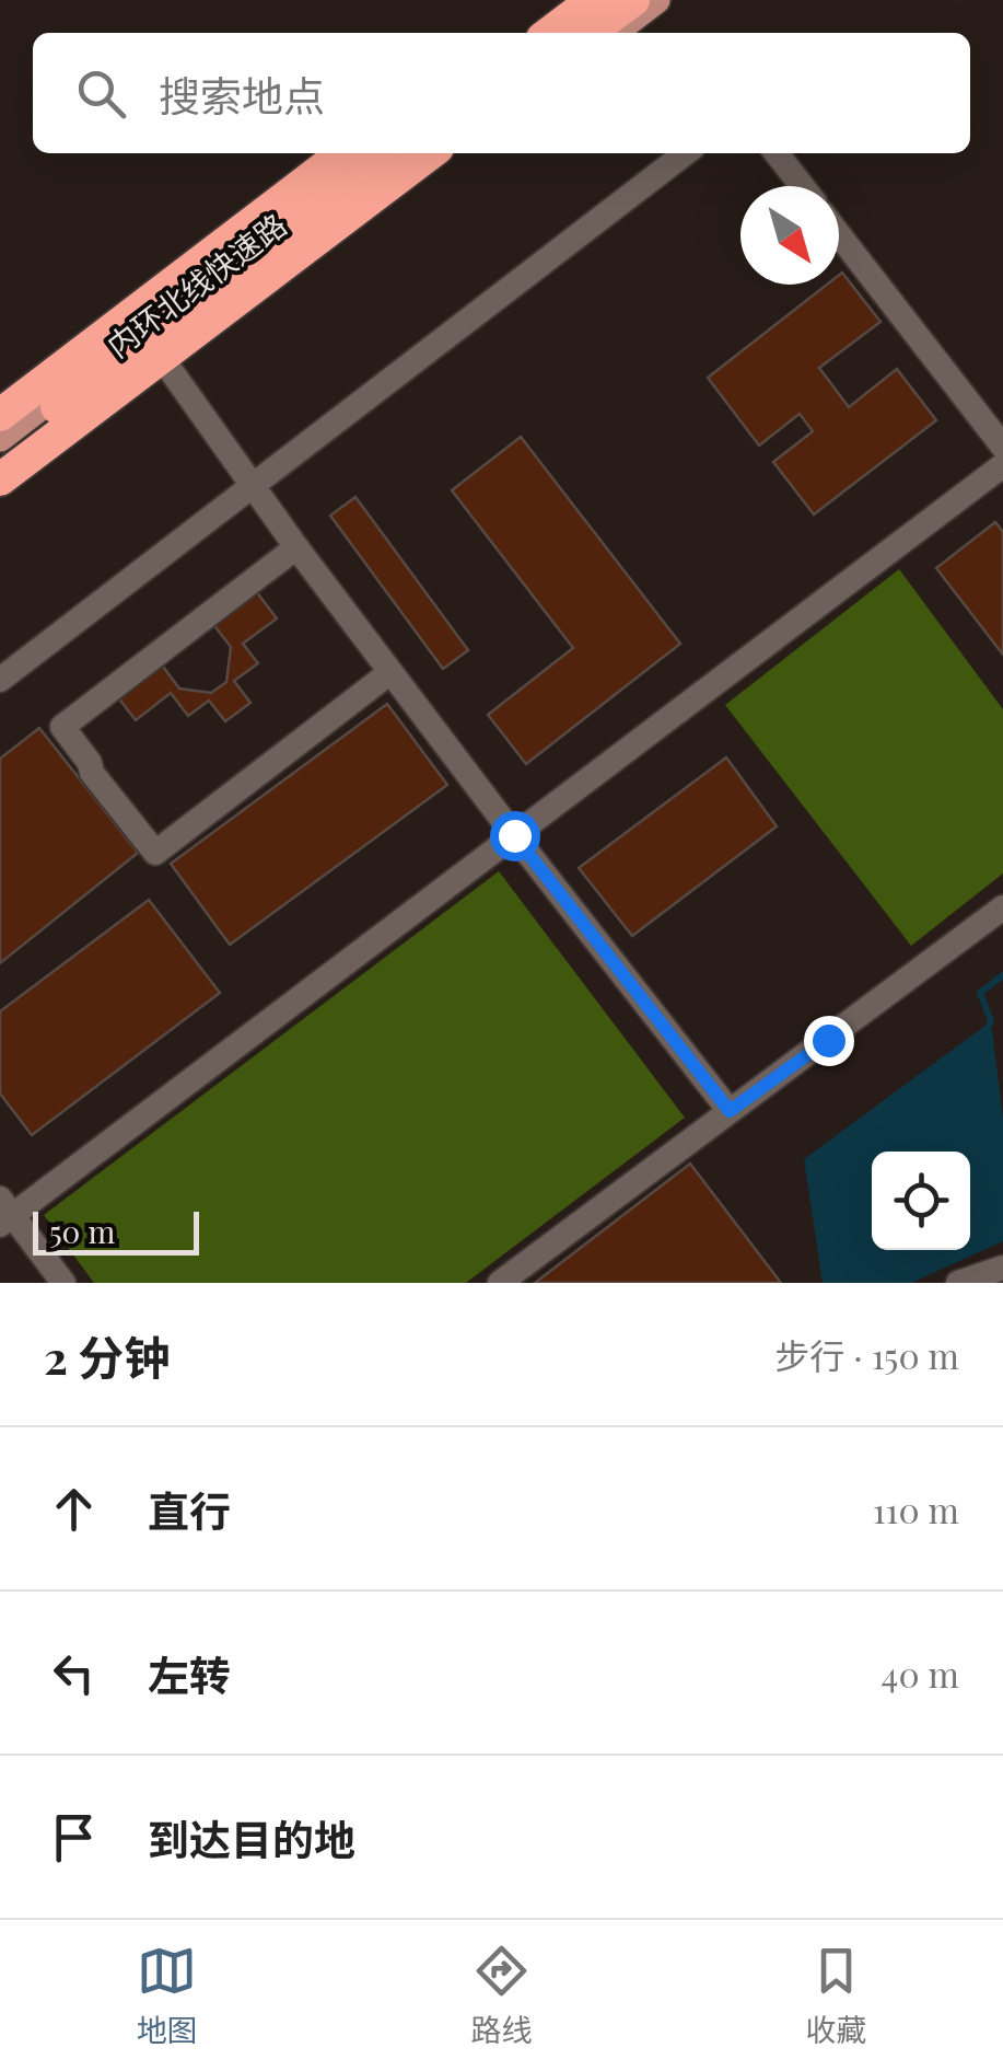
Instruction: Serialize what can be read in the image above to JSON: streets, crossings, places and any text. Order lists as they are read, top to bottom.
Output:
{
  "streets": {
    "highway": ["内环北线快速路"]
  },
  "scale_bar": "50 m",
  "north": "bottom right",
  "page": {
    "search": "搜索地点",
    "scale": "50 m",
    "heading": ["2 分钟", "步行 · 150 m"],
    "list": [
      ["直行", "110 m"],
      ["左转", "40 m"],
      "到达目的地"
    ],
    "nav": ["地图", "路线", "收藏"]
  }
}
